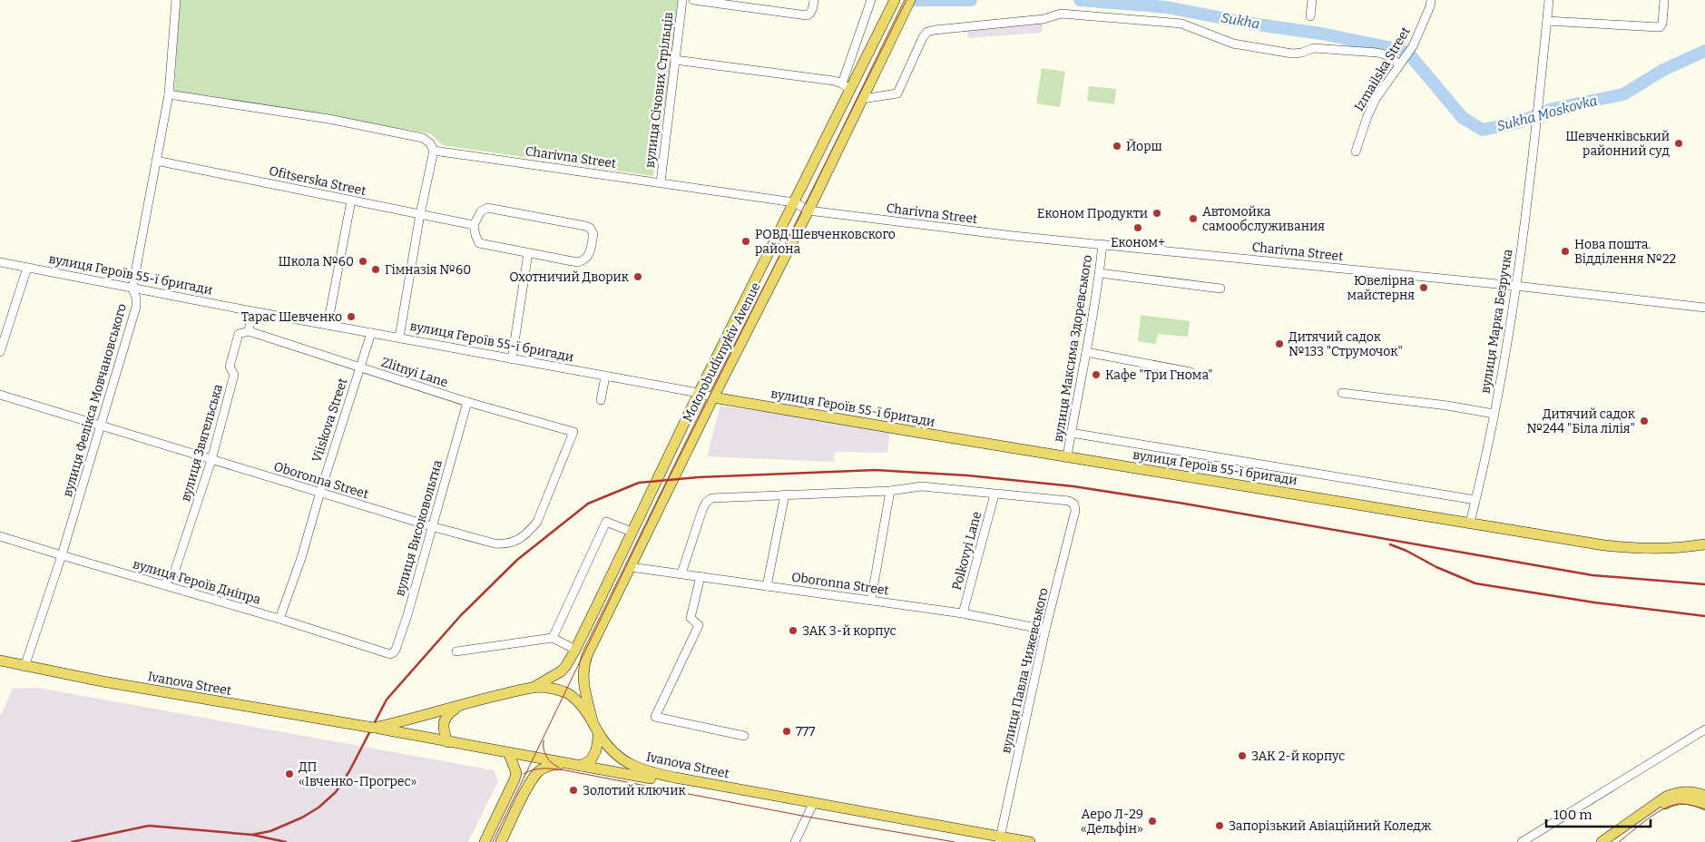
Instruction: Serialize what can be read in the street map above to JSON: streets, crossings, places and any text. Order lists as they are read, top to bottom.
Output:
{
  "streets": {
    "main road": ["вулиця Героїв 55-ї бригади", "Motorobudivnykiv Avenue", "Ivanova Street"],
    "street": [
      "Izmailska Street",
      "вулиця Січових Стрільців",
      "Charivna Street",
      "Ofitserska Street",
      "вулиця Марка Безручка",
      "вулиця Максима Здоревського",
      "Zlitnyi Lane",
      "вулиця Фелікса Мовчановського",
      "Viiskova Street",
      "вулиця Звягельська",
      "Oboronna Street",
      "вулиця Високовольтна",
      "Polkovyi Lane",
      "вулиця Героїв Дніпра",
      "вулиця Павла Чижевського"
    ]
  },
  "crossings": [
    ["вулиця Січових Стрільців", "Charivna Street"],
    ["Charivna Street", "вулиця Марка Безручка"],
    ["Charivna Street", "вулиця Максима Здоревського"],
    ["Charivna Street", "Motorobudivnykiv Avenue"],
    ["Ofitserska Street", "вулиця Фелікса Мовчановського"],
    ["вулиця Героїв 55-ї бригади", "вулиця Марка Безручка"],
    ["вулиця Героїв 55-ї бригади", "вулиця Максима Здоревського"],
    ["вулиця Героїв 55-ї бригади", "Motorobudivnykiv Avenue"],
    ["вулиця Героїв 55-ї бригади", "вулиця Фелікса Мовчановського"],
    ["вулиця Героїв 55-ї бригади", "Viiskova Street"],
    ["Motorobudivnykiv Avenue", "Oboronna Street"],
    ["Motorobudivnykiv Avenue", "Ivanova Street"],
    ["Zlitnyi Lane", "Viiskova Street"],
    ["Zlitnyi Lane", "вулиця Звягельська"],
    ["Zlitnyi Lane", "Oboronna Street"],
    ["Zlitnyi Lane", "вулиця Високовольтна"],
    ["вулиця Фелікса Мовчановського", "Oboronna Street"],
    ["вулиця Фелікса Мовчановського", "вулиця Героїв Дніпра"],
    ["вулиця Фелікса Мовчановського", "Ivanova Street"],
    ["Viiskova Street", "Oboronna Street"],
    ["Viiskova Street", "вулиця Героїв Дніпра"],
    ["вулиця Звягельська", "Oboronna Street"],
    ["вулиця Звягельська", "вулиця Героїв Дніпра"],
    ["Oboronna Street", "вулиця Високовольтна"],
    ["Oboronna Street", "Polkovyi Lane"],
    ["Oboronna Street", "вулиця Павла Чижевського"],
    ["вулиця Високовольтна", "вулиця Героїв Дніпра"],
    ["Polkovyi Lane", "вулиця Павла Чижевського"],
    ["вулиця Павла Чижевського", "Ivanova Street"]
  ],
  "water": ["Sukha", "Sukha Moskovka"],
  "places": [
    "Шевченківський районний суд",
    "Йорш",
    "Економ Продукти",
    "Автомойка самообслуживания",
    "Економ+",
    "РОВД Шевченковского района",
    "Нова пошта. Відділення №22",
    "Школа №60",
    "Гімназія №60",
    "Охотничий Дворик",
    "Ювелірна майстерня",
    "Тарас Шевченко",
    "Дитячий садок №133 \"Струмочок\"",
    "Кафе \"Три Гнома\"",
    "Дитячий садок №244 \"Біла лілія\"",
    "ЗАК 3-й корпус",
    "777",
    "ЗАК 2-й корпус",
    "ДП «Івченко-Прогрес»",
    "Золотий ключик",
    "Аеро Л-29 «Дельфін»",
    "Запорізький Авіаційний Коледж"
  ],
  "scale_bar": "100 m"
}
